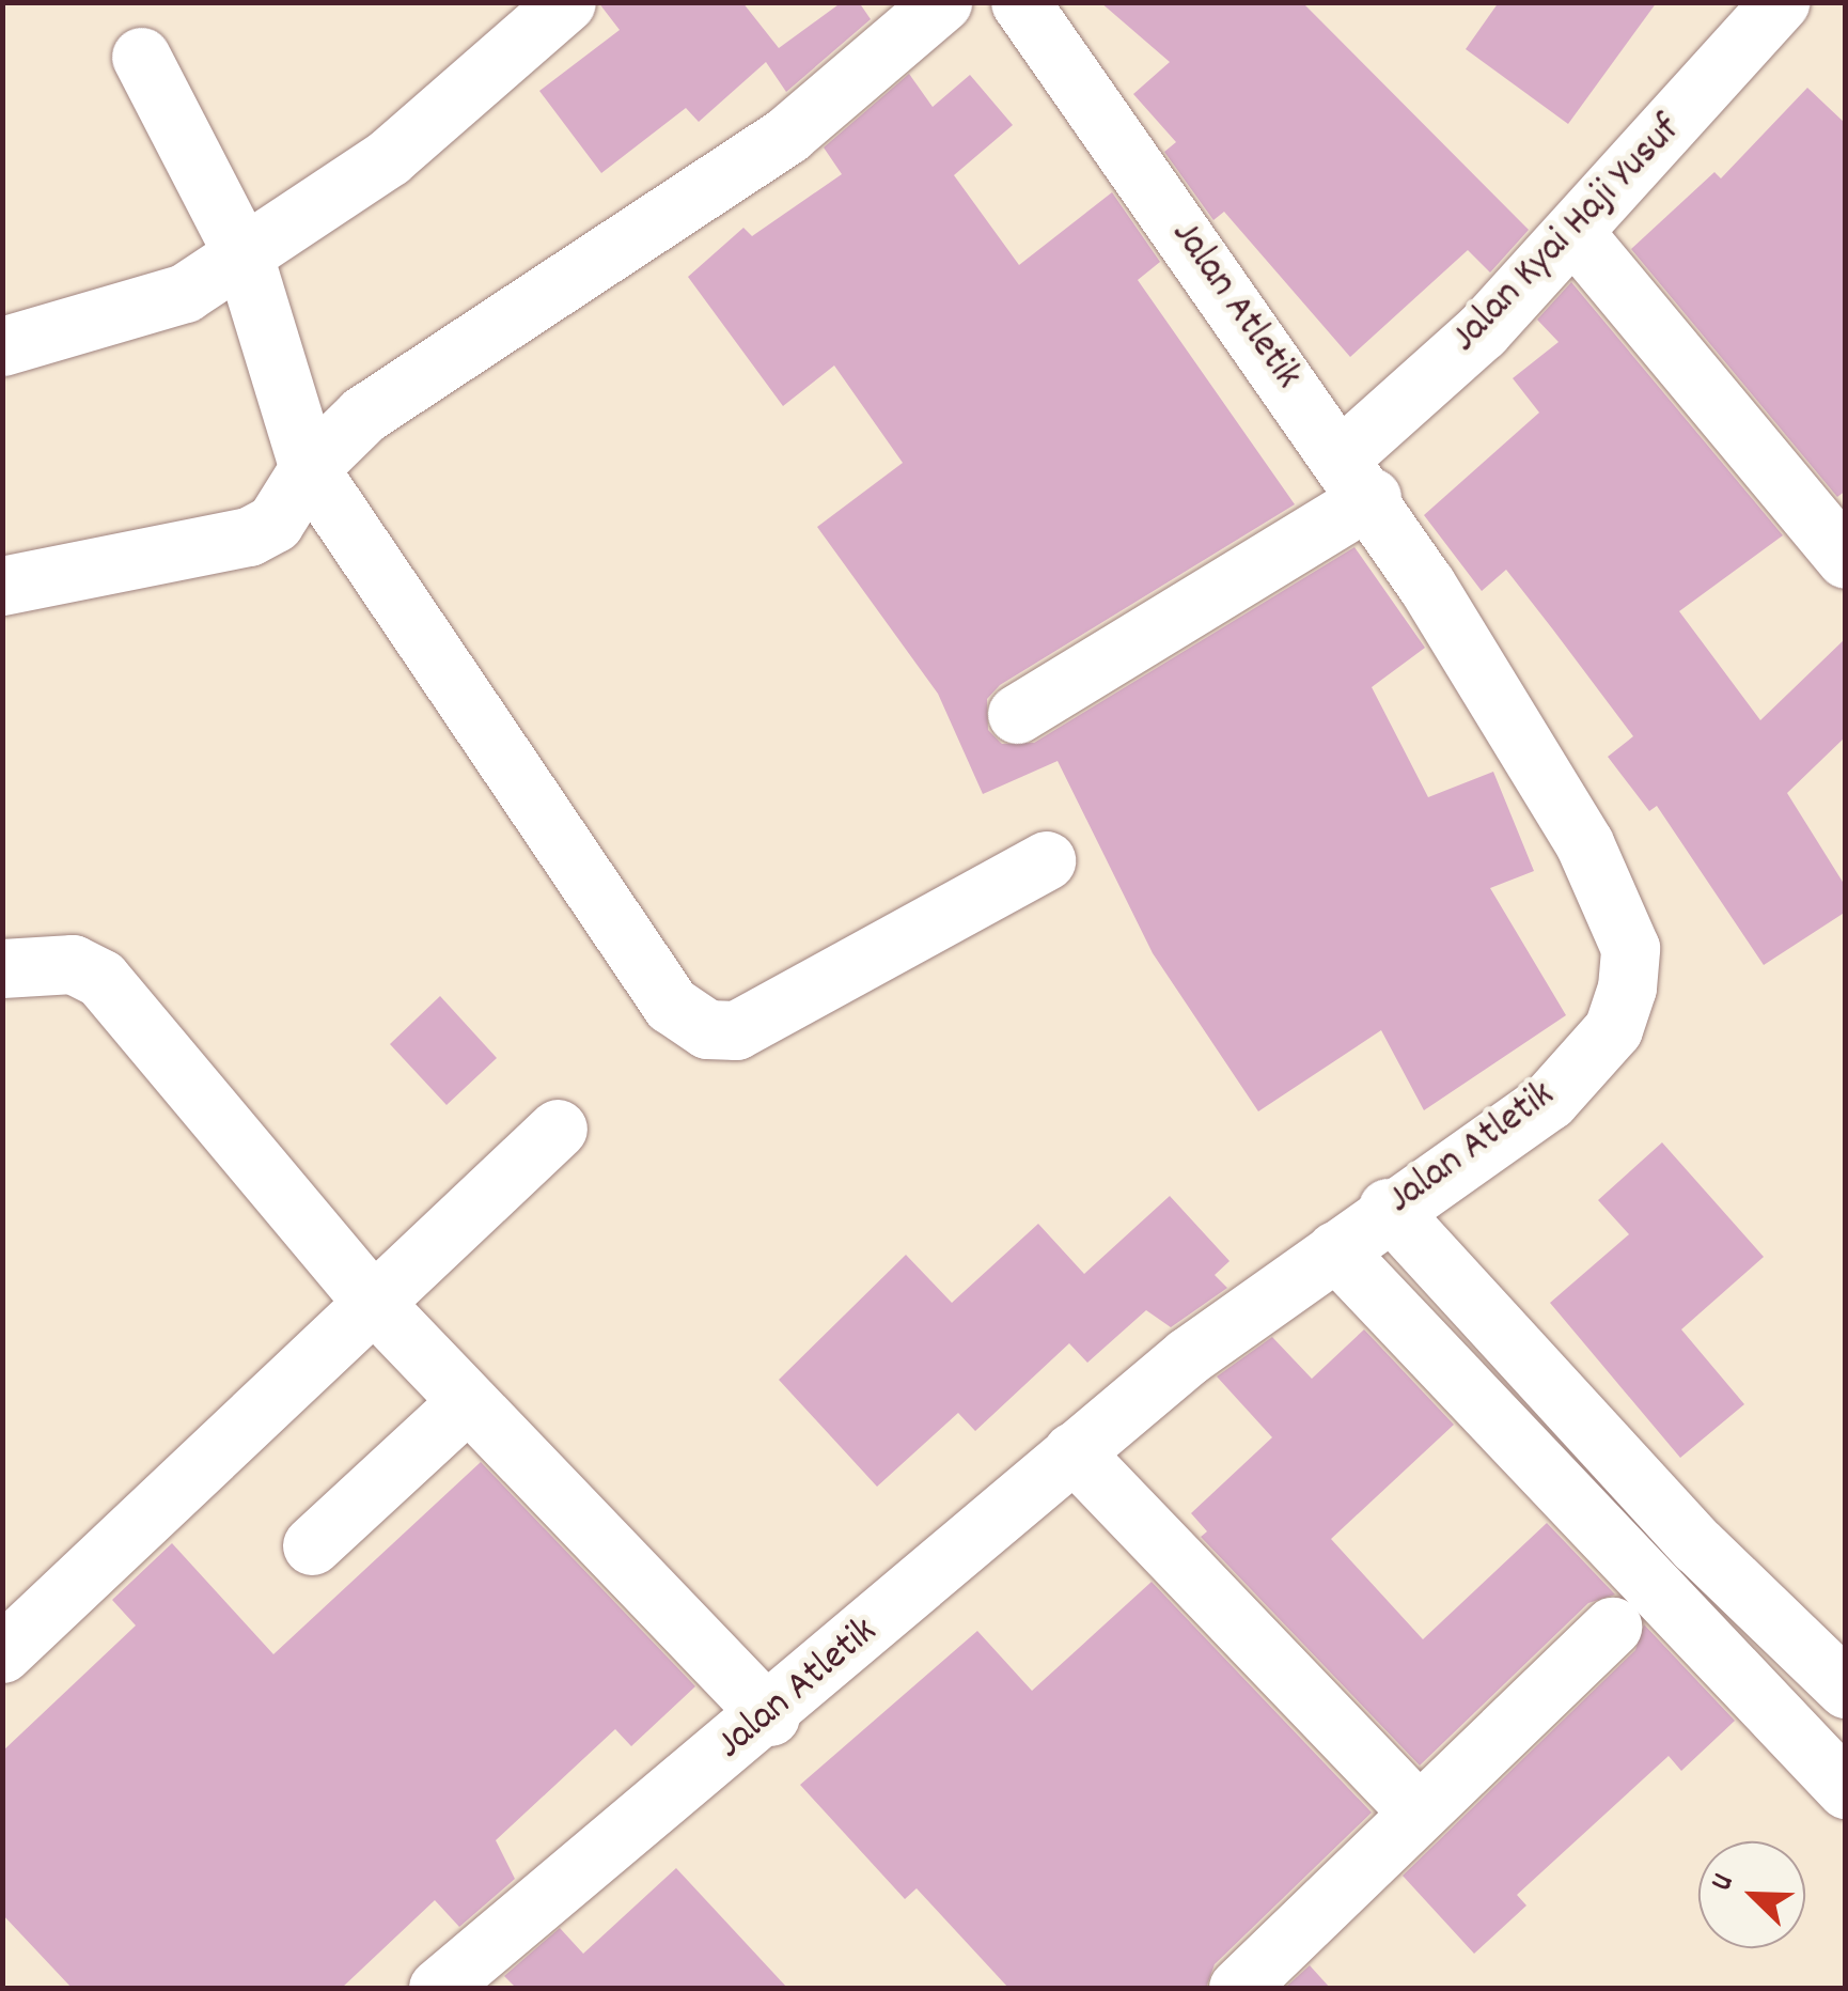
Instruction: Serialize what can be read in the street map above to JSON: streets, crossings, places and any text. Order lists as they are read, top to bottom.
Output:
{
  "streets": {
    "street": ["Jalan Kyai Haji Yusuf", "Jalan Atletik"]
  },
  "crossings": [
    ["Jalan Kyai Haji Yusuf", "Jalan Atletik"]
  ],
  "north": "top left"
}
